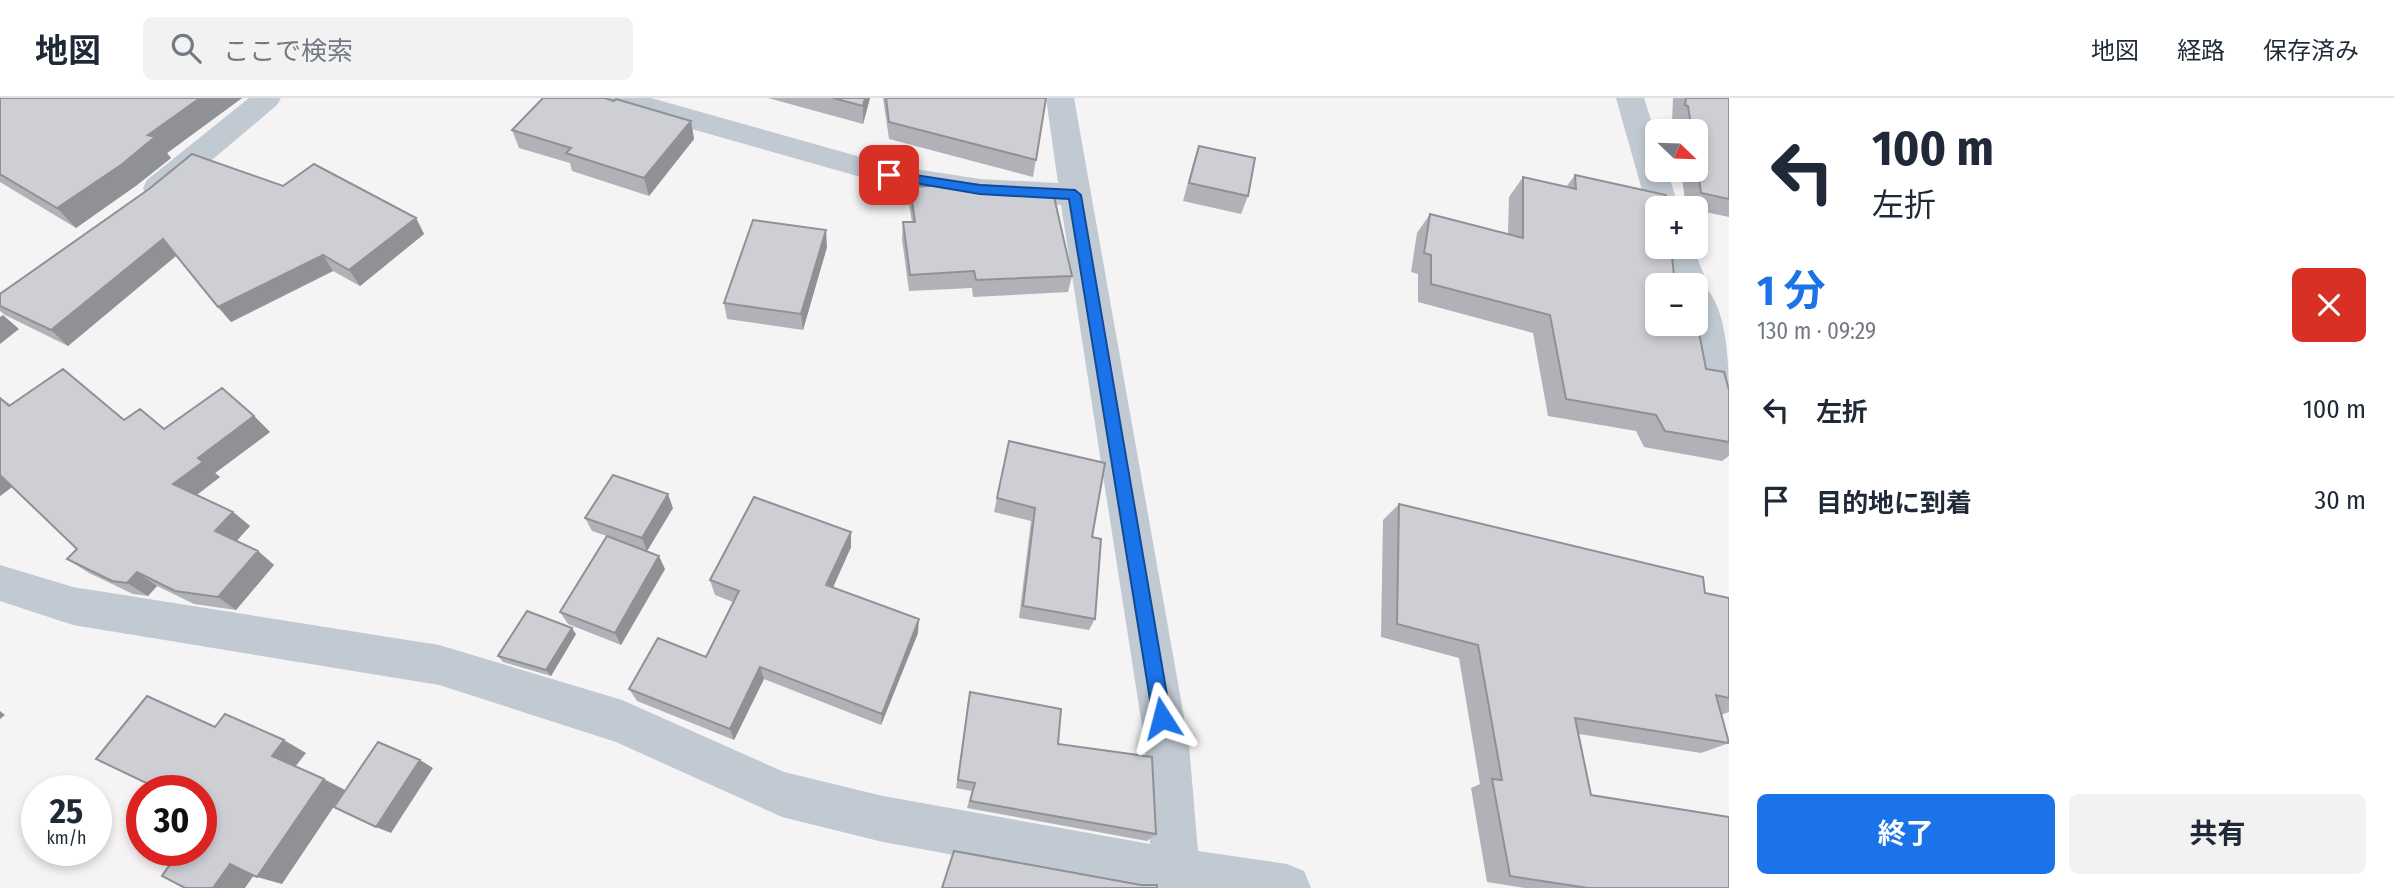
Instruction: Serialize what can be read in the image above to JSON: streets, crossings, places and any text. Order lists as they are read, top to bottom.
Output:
{
  "north": "bottom right",
  "page": {
    "header": "地図",
    "search": "ここで検索",
    "nav": ["地図", "経路", "保存済み"],
    "turn": ["100 m", "左折"],
    "map_buttons": ["+", "−"],
    "heading": ["1 分", "130 m · 09:29"],
    "list": [
      {
        "name": "左折",
        "value": "100 m"
      },
      {
        "name": "目的地に到着",
        "value": "30 m"
      }
    ],
    "speed": "25 km/h",
    "limit": "30",
    "buttons": ["終了", "共有"]
  }
}
